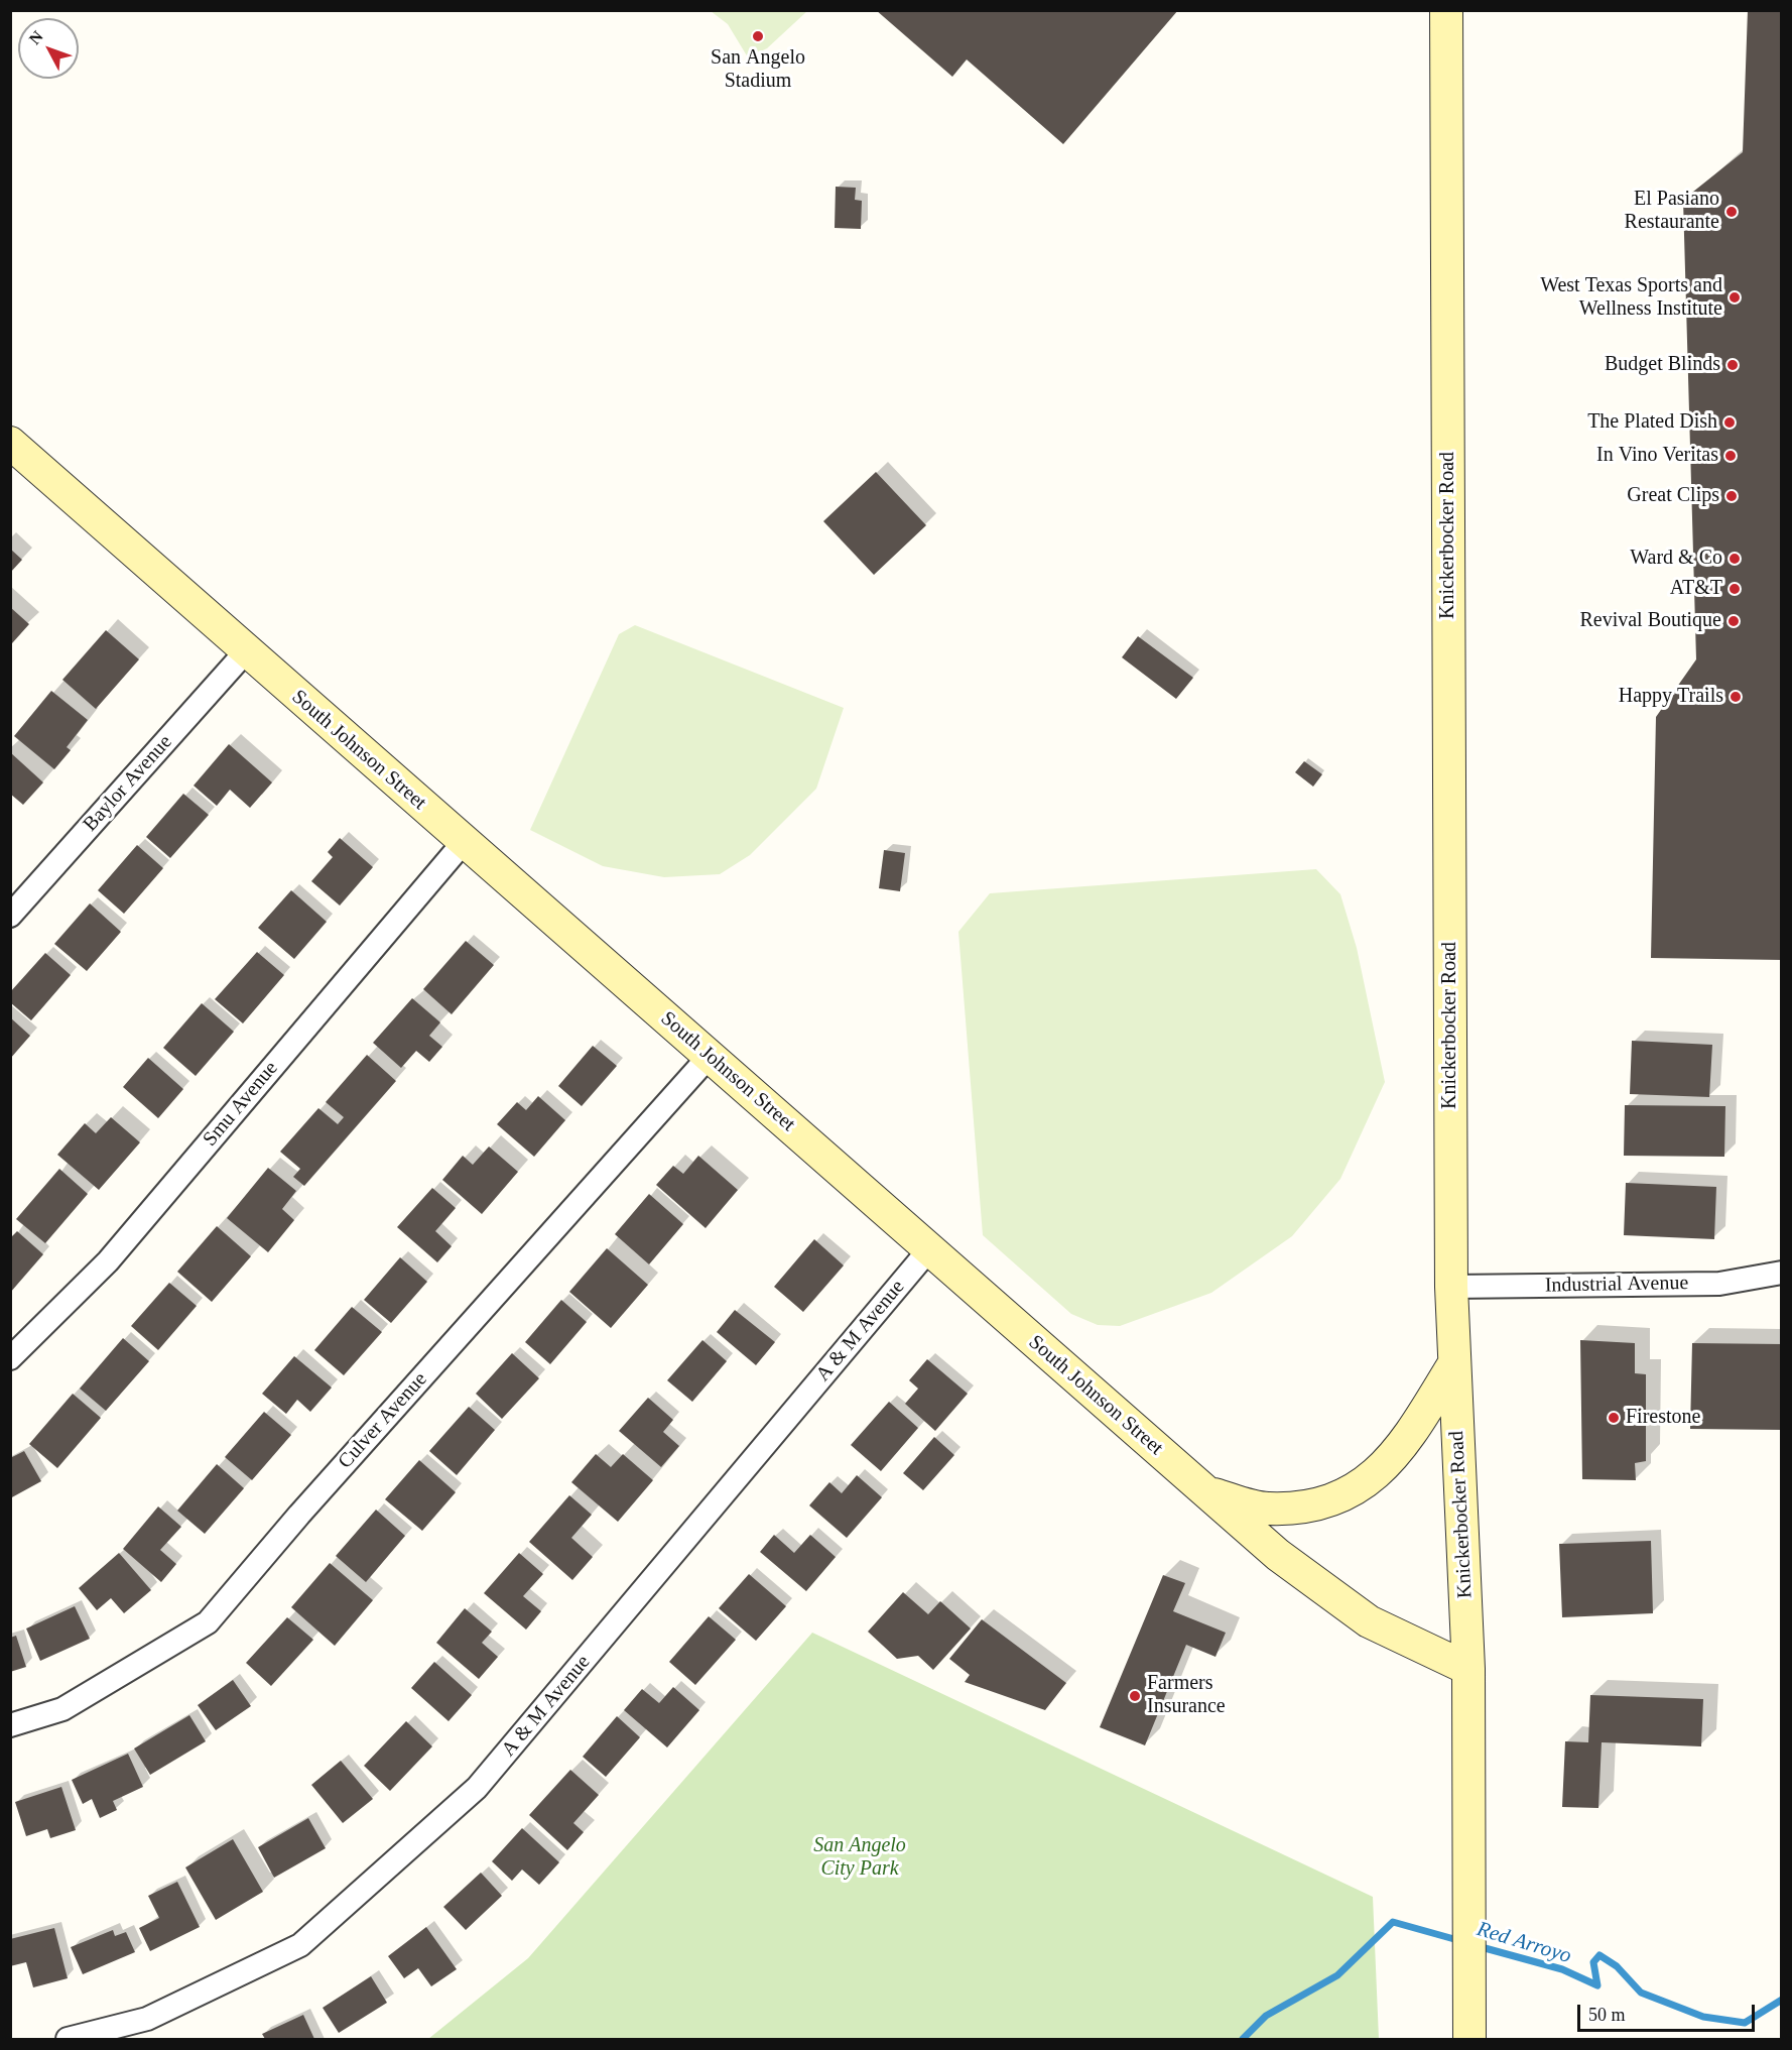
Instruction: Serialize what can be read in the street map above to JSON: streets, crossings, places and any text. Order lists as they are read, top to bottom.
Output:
{
  "streets": {
    "main road": ["Knickerbocker Road", "South Johnson Street"],
    "street": [
      "Baylor Avenue",
      "Smu Avenue",
      "Industrial Avenue",
      "A & M Avenue",
      "Culver Avenue"
    ]
  },
  "crossings": [
    ["Knickerbocker Road", "South Johnson Street"],
    ["Knickerbocker Road", "Industrial Avenue"],
    ["South Johnson Street", "Baylor Avenue"],
    ["South Johnson Street", "Smu Avenue"],
    ["South Johnson Street", "A & M Avenue"],
    ["South Johnson Street", "Culver Avenue"]
  ],
  "water": ["Red Arroyo"],
  "parks": ["San Angelo City Park"],
  "places": [
    "San Angelo Stadium",
    "El Pasiano Restaurante",
    "West Texas Sports and Wellness Institute",
    "Budget Blinds",
    "The Plated Dish",
    "In Vino Veritas",
    "Great Clips",
    "Ward & Co",
    "AT&T",
    "Revival Boutique",
    "Happy Trails",
    "Firestone",
    "Farmers Insurance"
  ],
  "scale_bar": "50 m",
  "north": "top left"
}
